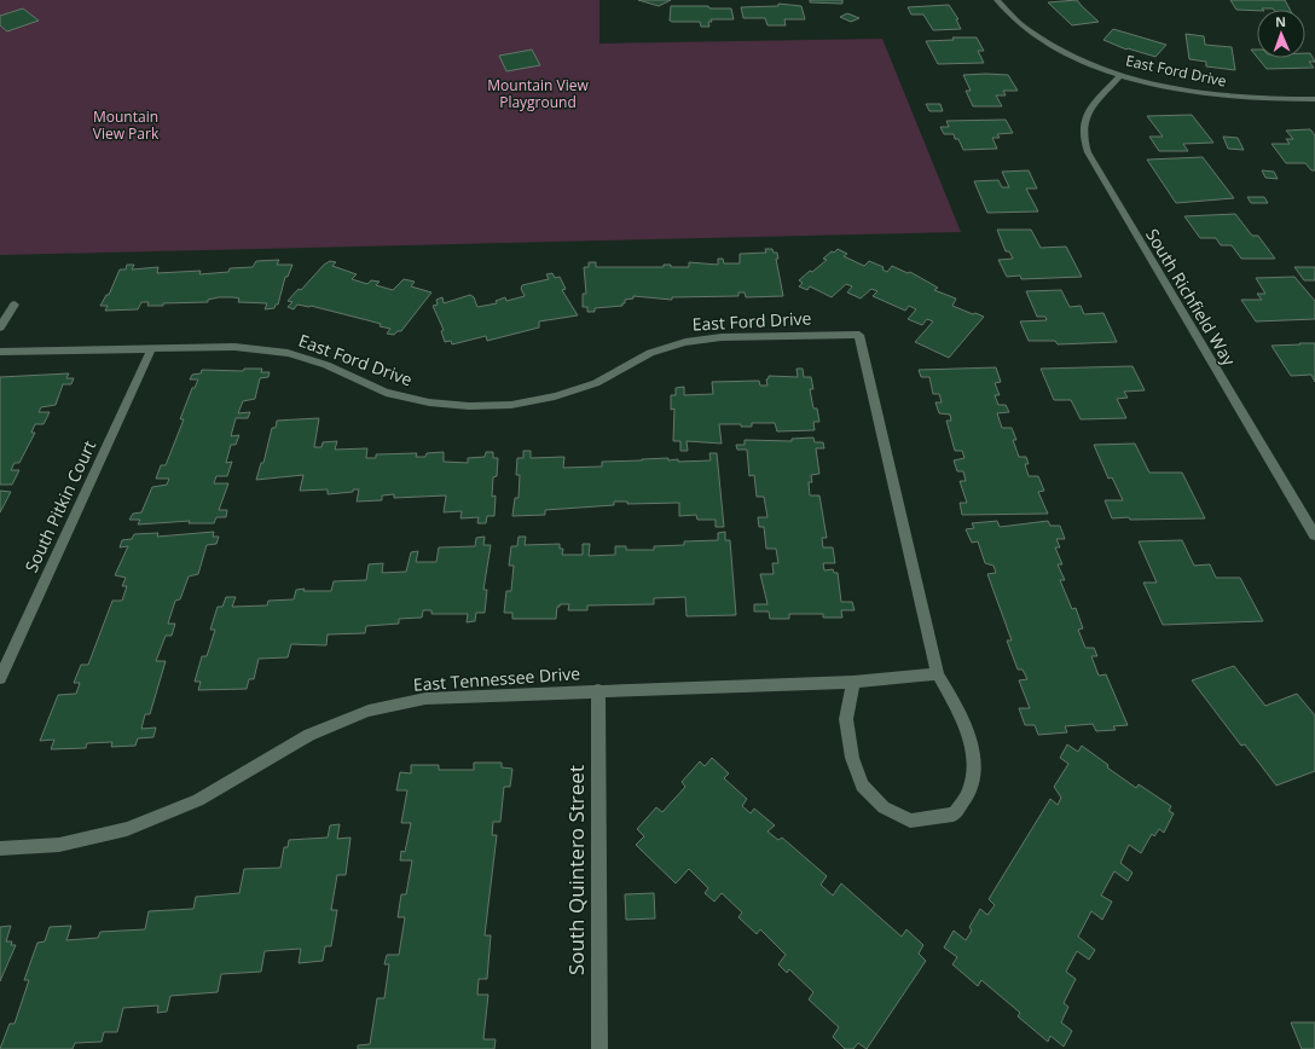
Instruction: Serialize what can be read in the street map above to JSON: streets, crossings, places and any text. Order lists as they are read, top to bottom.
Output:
{
  "streets": {
    "street": [
      "East Ford Drive",
      "South Richfield Way",
      "South Pitkin Court",
      "East Tennessee Drive",
      "South Quintero Street"
    ]
  },
  "crossings": [
    ["East Ford Drive", "South Richfield Way"],
    ["East Ford Drive", "South Pitkin Court"],
    ["East Ford Drive", "East Tennessee Drive"],
    ["East Tennessee Drive", "South Quintero Street"]
  ],
  "parks": ["Mountain View Playground", "Mountain View Park"],
  "north": "top"
}
